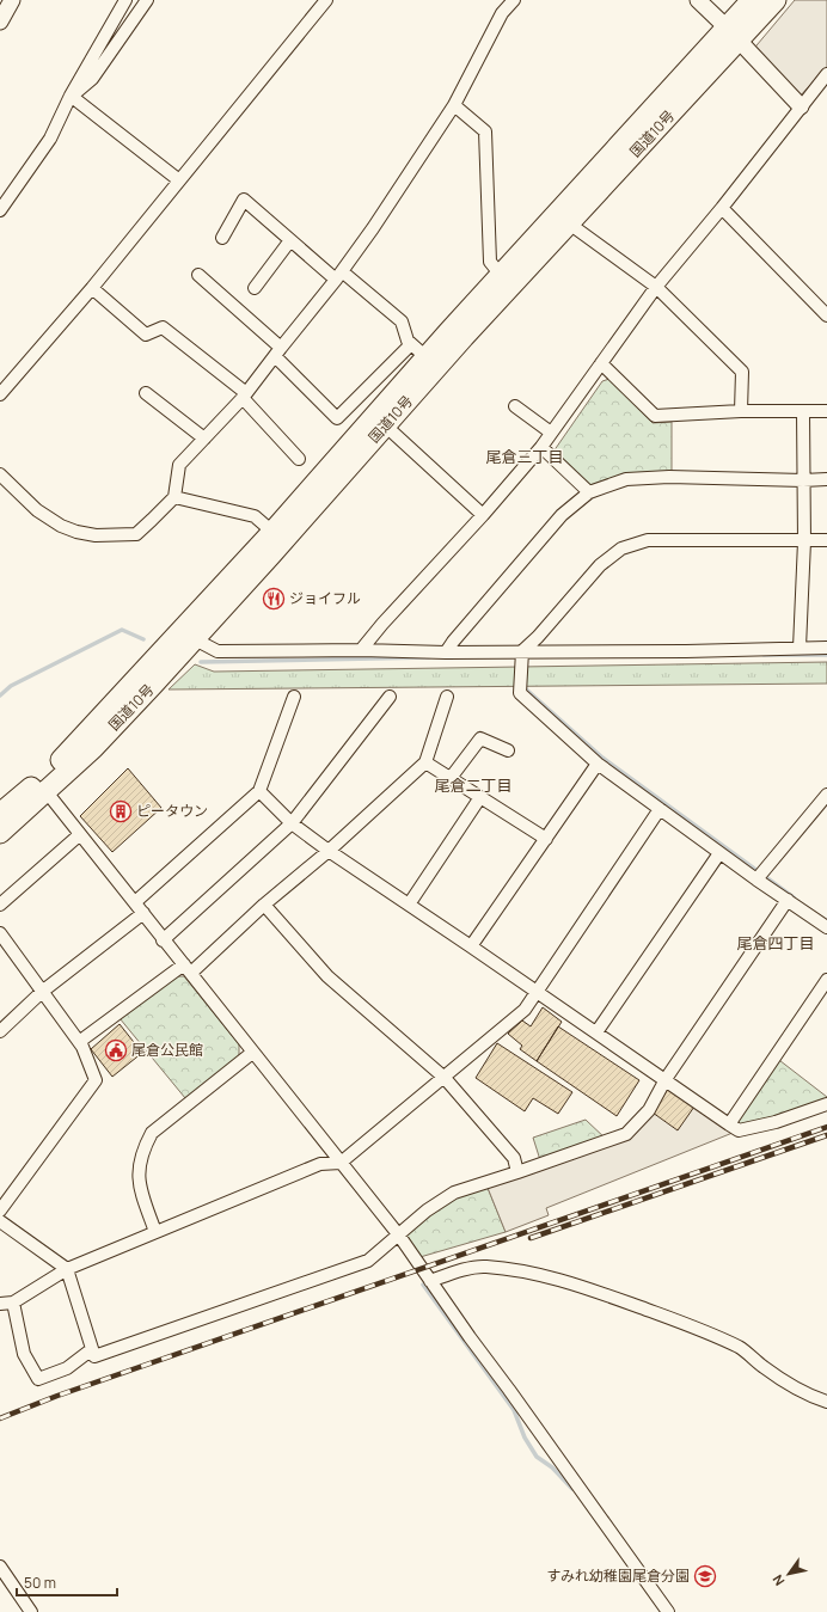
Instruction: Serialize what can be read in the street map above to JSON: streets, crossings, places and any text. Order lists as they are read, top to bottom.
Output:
{
  "streets": {
    "highway": ["国道10号"]
  },
  "districts": ["尾倉三丁目", "尾倉二丁目", "尾倉四丁目"],
  "places": {
    "restaurant": ["ジョイフル"],
    "building": ["ピータウン"],
    "public building": ["尾倉公民館"],
    "school or university": ["すみれ幼稚園尾倉分園"]
  },
  "scale_bar": "50 m",
  "north": "bottom left"
}
